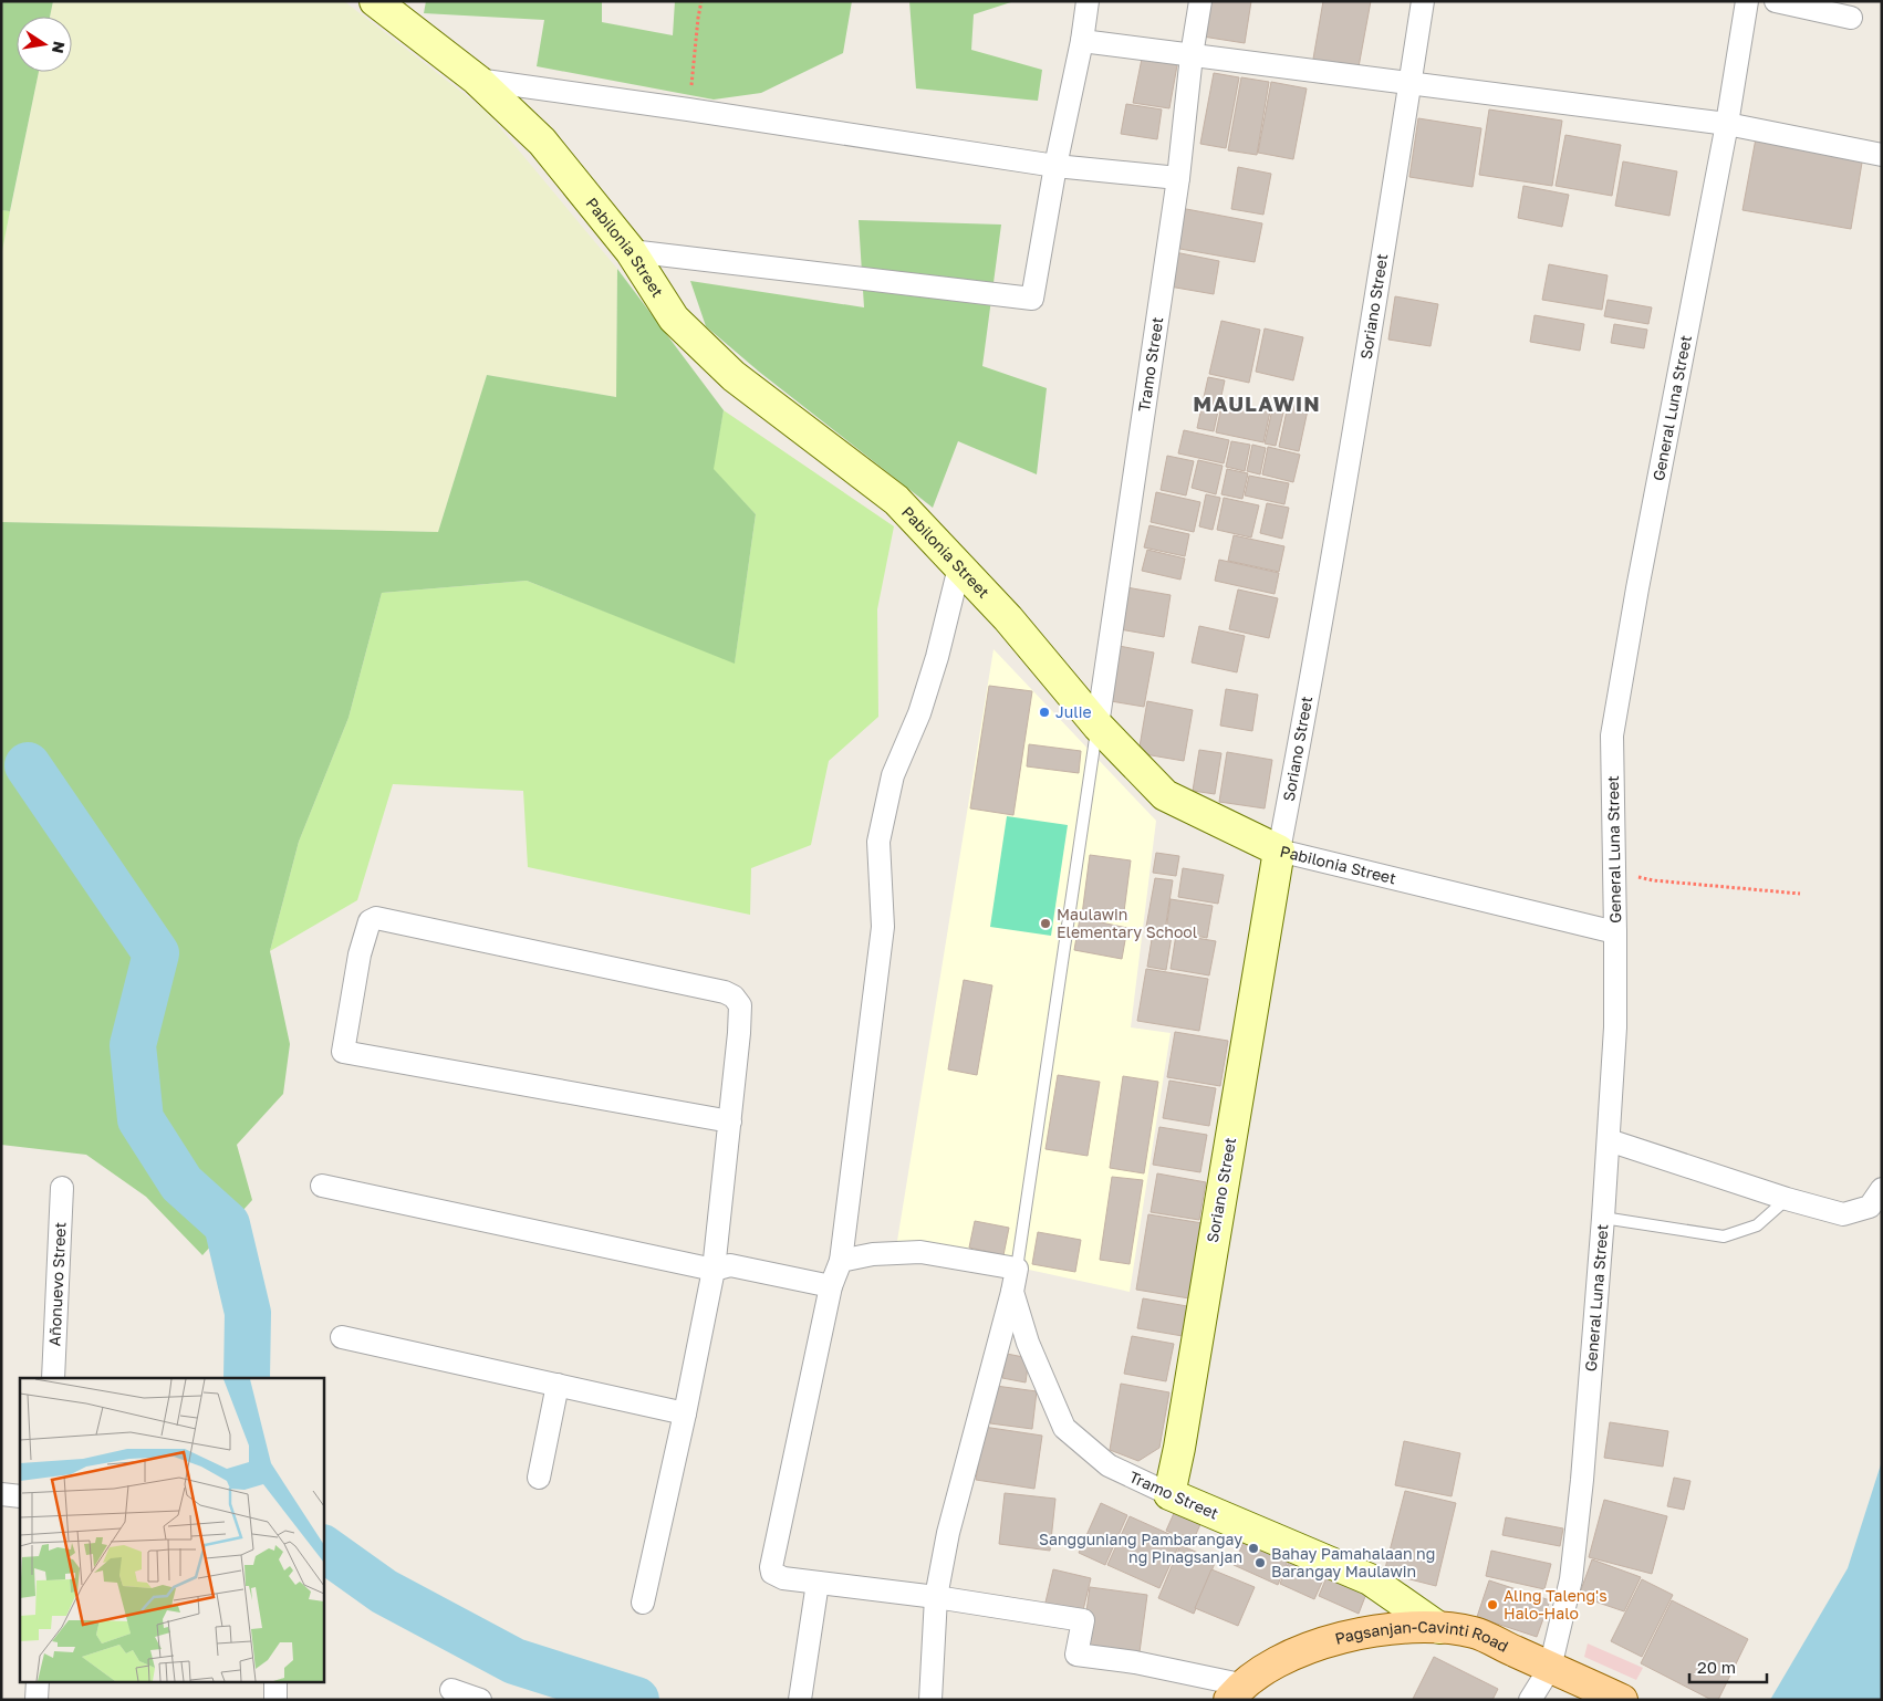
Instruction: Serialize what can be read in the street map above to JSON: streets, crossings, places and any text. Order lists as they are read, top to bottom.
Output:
{
  "streets": {
    "main road": ["Pagsanjan-Cavinti Road"],
    "street": [
      "Pabilonia Street",
      "Soriano Street",
      "Tramo Street",
      "General Luna Street",
      "Añonuevo Street"
    ]
  },
  "crossings": [
    ["Pabilonia Street", "Soriano Street"],
    ["Pabilonia Street", "Tramo Street"],
    ["Pabilonia Street", "General Luna Street"],
    ["Soriano Street", "Tramo Street"],
    ["Tramo Street", "Pagsanjan-Cavinti Road"],
    ["General Luna Street", "Pagsanjan-Cavinti Road"]
  ],
  "districts": ["MAULAWIN"],
  "places": [
    "Julie",
    "Maulawin Elementary School",
    "Sangguniang Pambarangay ng Pinagsanjan",
    "Bahay Pamahalaan ng Barangay Maulawin",
    "Aling Taleng's Halo-Halo"
  ],
  "scale_bar": "20 m",
  "north": "right"
}
